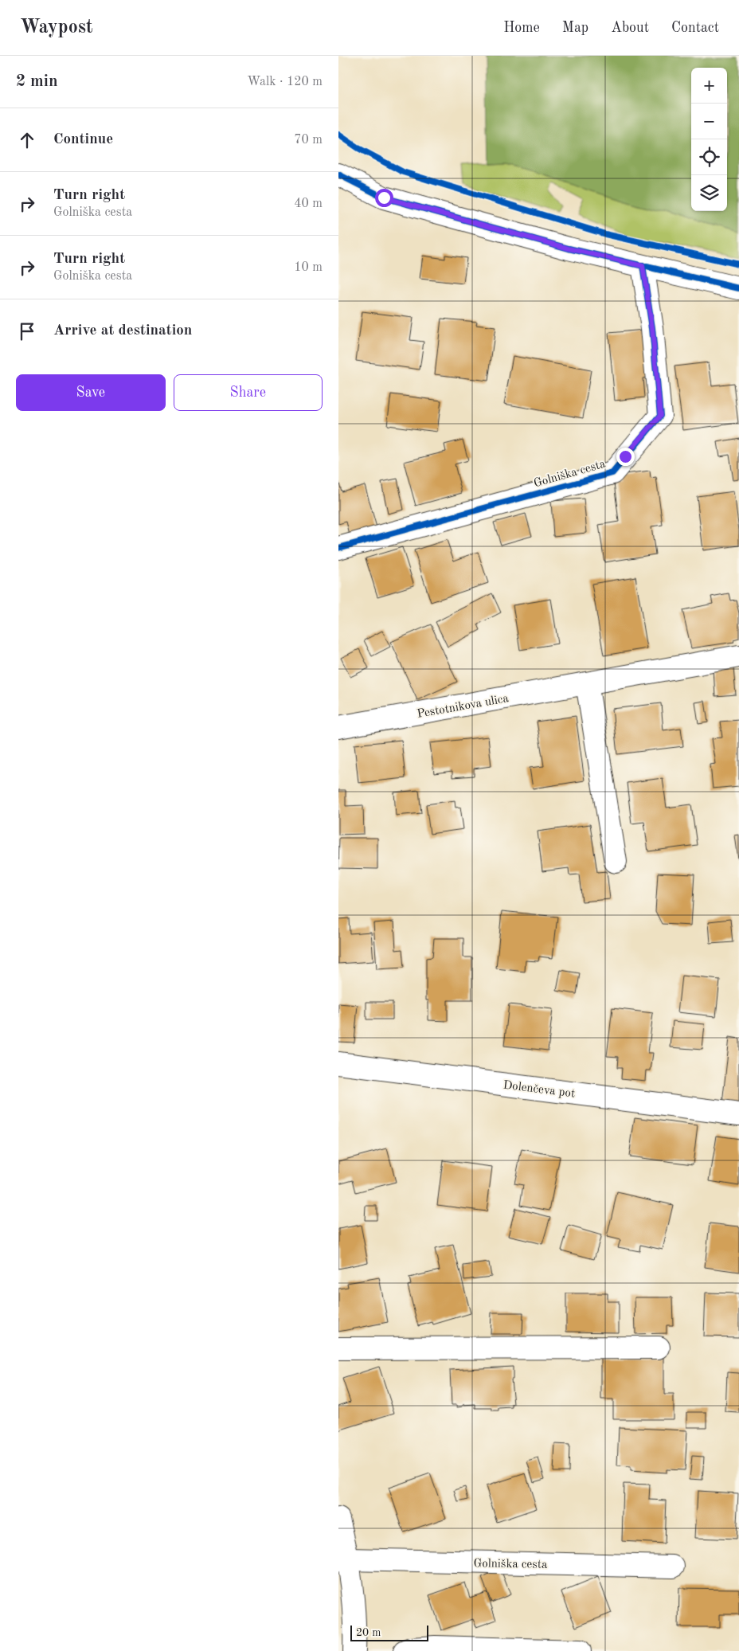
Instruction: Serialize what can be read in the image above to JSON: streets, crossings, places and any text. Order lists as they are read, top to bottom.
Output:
{
  "streets": {
    "street": ["Golniška cesta", "Pestotnikova ulica", "Dolenčeva pot"]
  },
  "scale_bar": "20 m",
  "page": {
    "header": "Waypost",
    "nav": [
      "Home",
      "Map",
      "About",
      "Contact"
    ],
    "heading": ["2 min", "Walk · 120 m"],
    "map_buttons": ["+", "−"],
    "list": [
      ["Continue", "70 m"],
      ["Turn right", "Golniška cesta", "40 m"],
      ["Turn right", "Golniška cesta", "10 m"],
      "Arrive at destination"
    ],
    "buttons": ["Save", "Share"],
    "scale": "20 m"
  }
}
